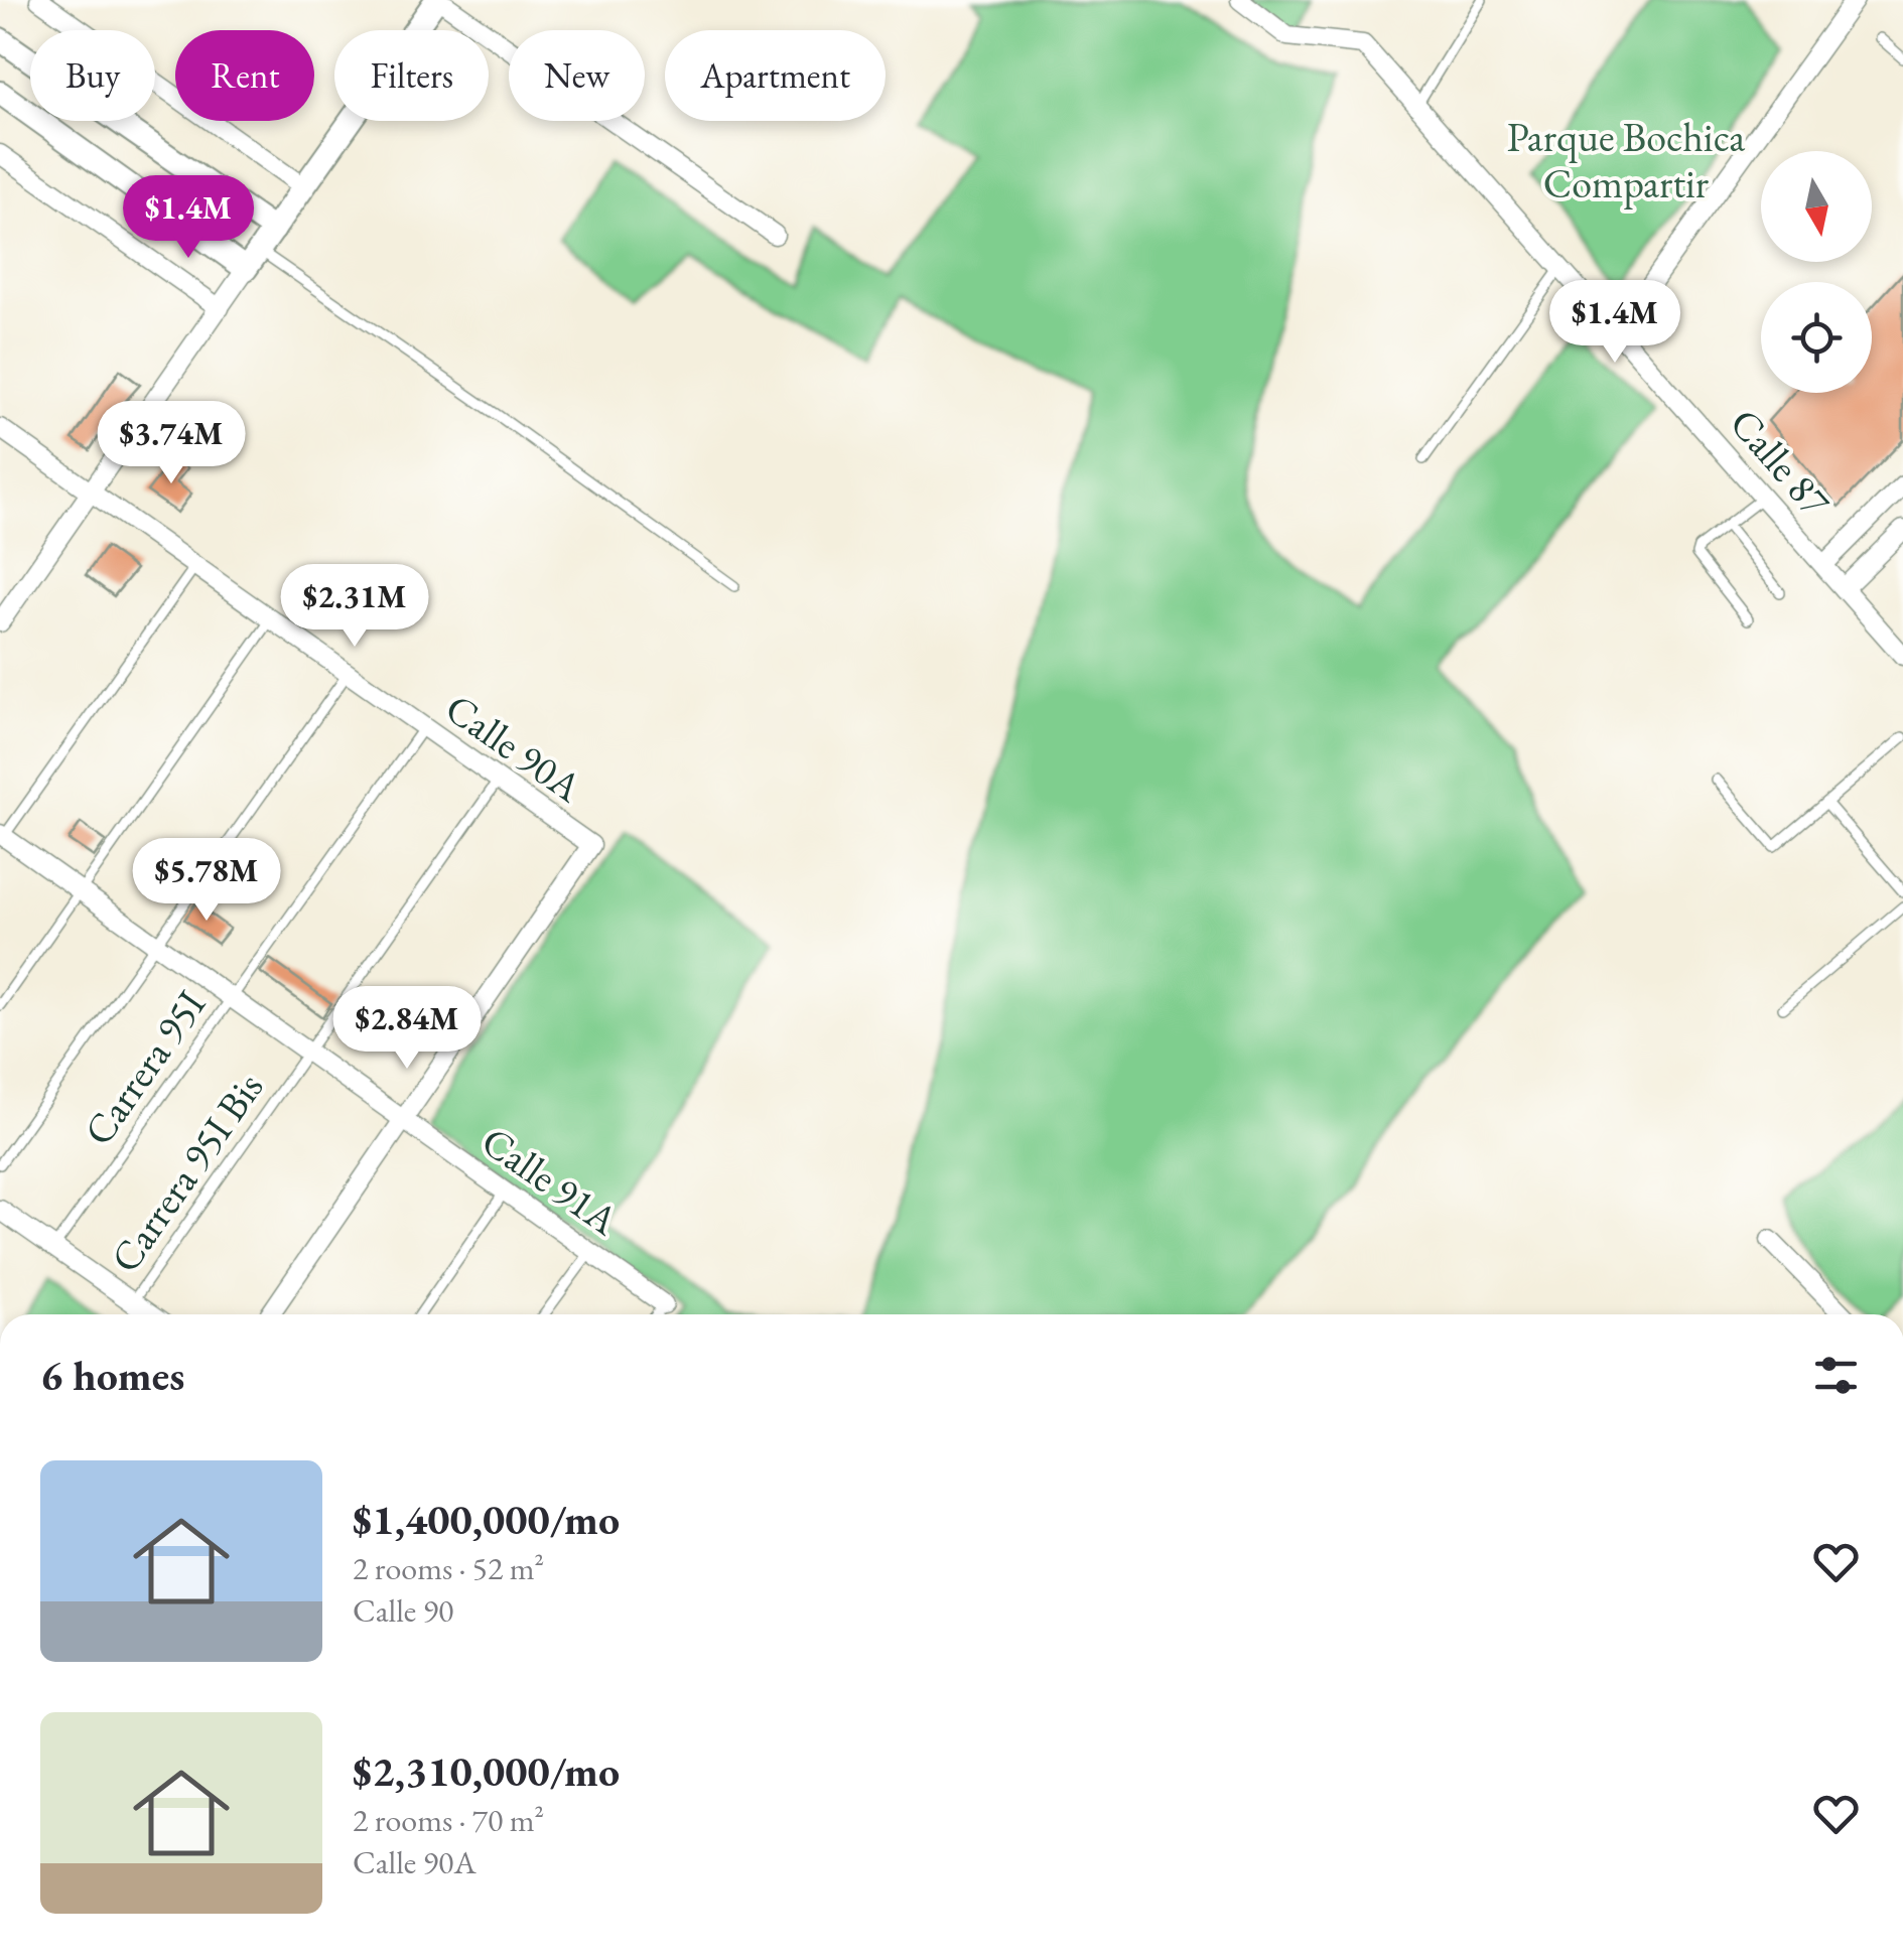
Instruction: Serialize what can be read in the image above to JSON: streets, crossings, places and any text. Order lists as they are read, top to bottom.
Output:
{
  "streets": {
    "street": ["Calle 87", "Calle 90A", "Calle 91A"],
    "lane": ["Carrera 95I", "Carrera 95I Bis"]
  },
  "crossings": [
    ["Calle 90A", "Carrera 95I"],
    ["Calle 90A", "Carrera 95I Bis"],
    ["Calle 90A", "Calle 91A"],
    ["Carrera 95I", "Calle 91A"],
    ["Carrera 95I Bis", "Calle 91A"]
  ],
  "parks": ["Parque Bochica Compartir"],
  "north": "bottom",
  "page": {
    "chip": [
      "Buy",
      "Rent",
      "Filters",
      "New",
      "Apartment"
    ],
    "price": [
      "$1.4M",
      "$1.4M",
      "$3.74M",
      "$2.31M",
      "$5.78M",
      "$2.84M"
    ],
    "heading": "6 homes",
    "list": [
      {
        "name": "$1,400,000/mo",
        "note": "2 rooms · 52 m² · Calle 90"
      },
      {
        "name": "$2,310,000/mo",
        "note": "2 rooms · 70 m² · Calle 90A"
      }
    ]
  }
}
